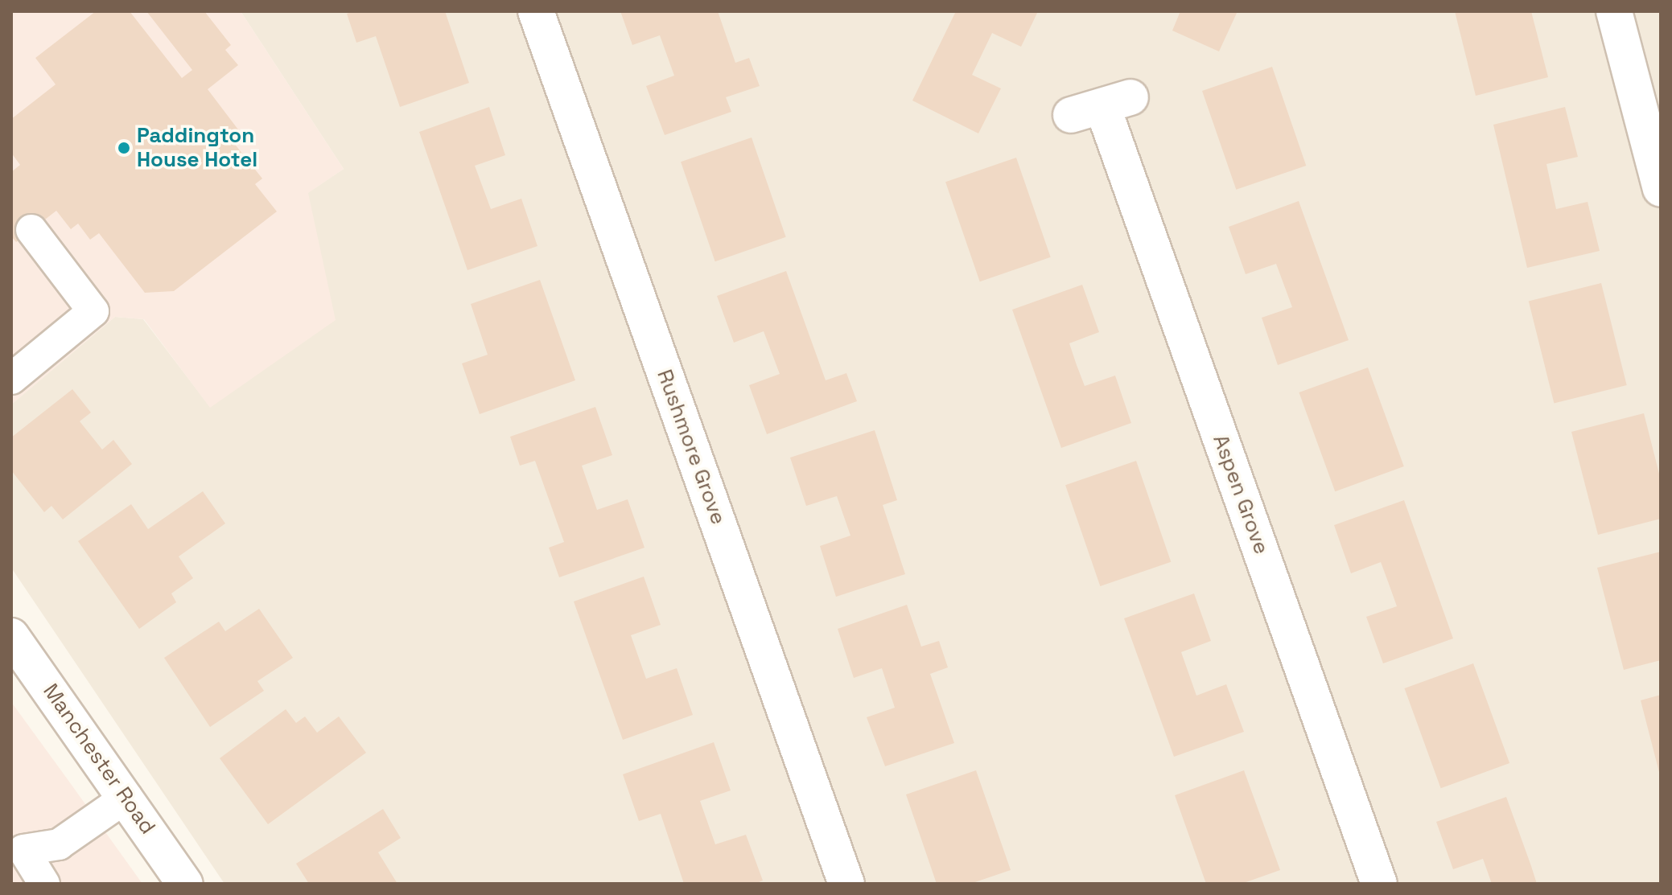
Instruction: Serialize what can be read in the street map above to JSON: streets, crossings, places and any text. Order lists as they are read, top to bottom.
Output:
{
  "streets": {
    "street": ["Rushmore Grove", "Aspen Grove", "Manchester Road"]
  },
  "places": ["Paddington House Hotel"]
}
